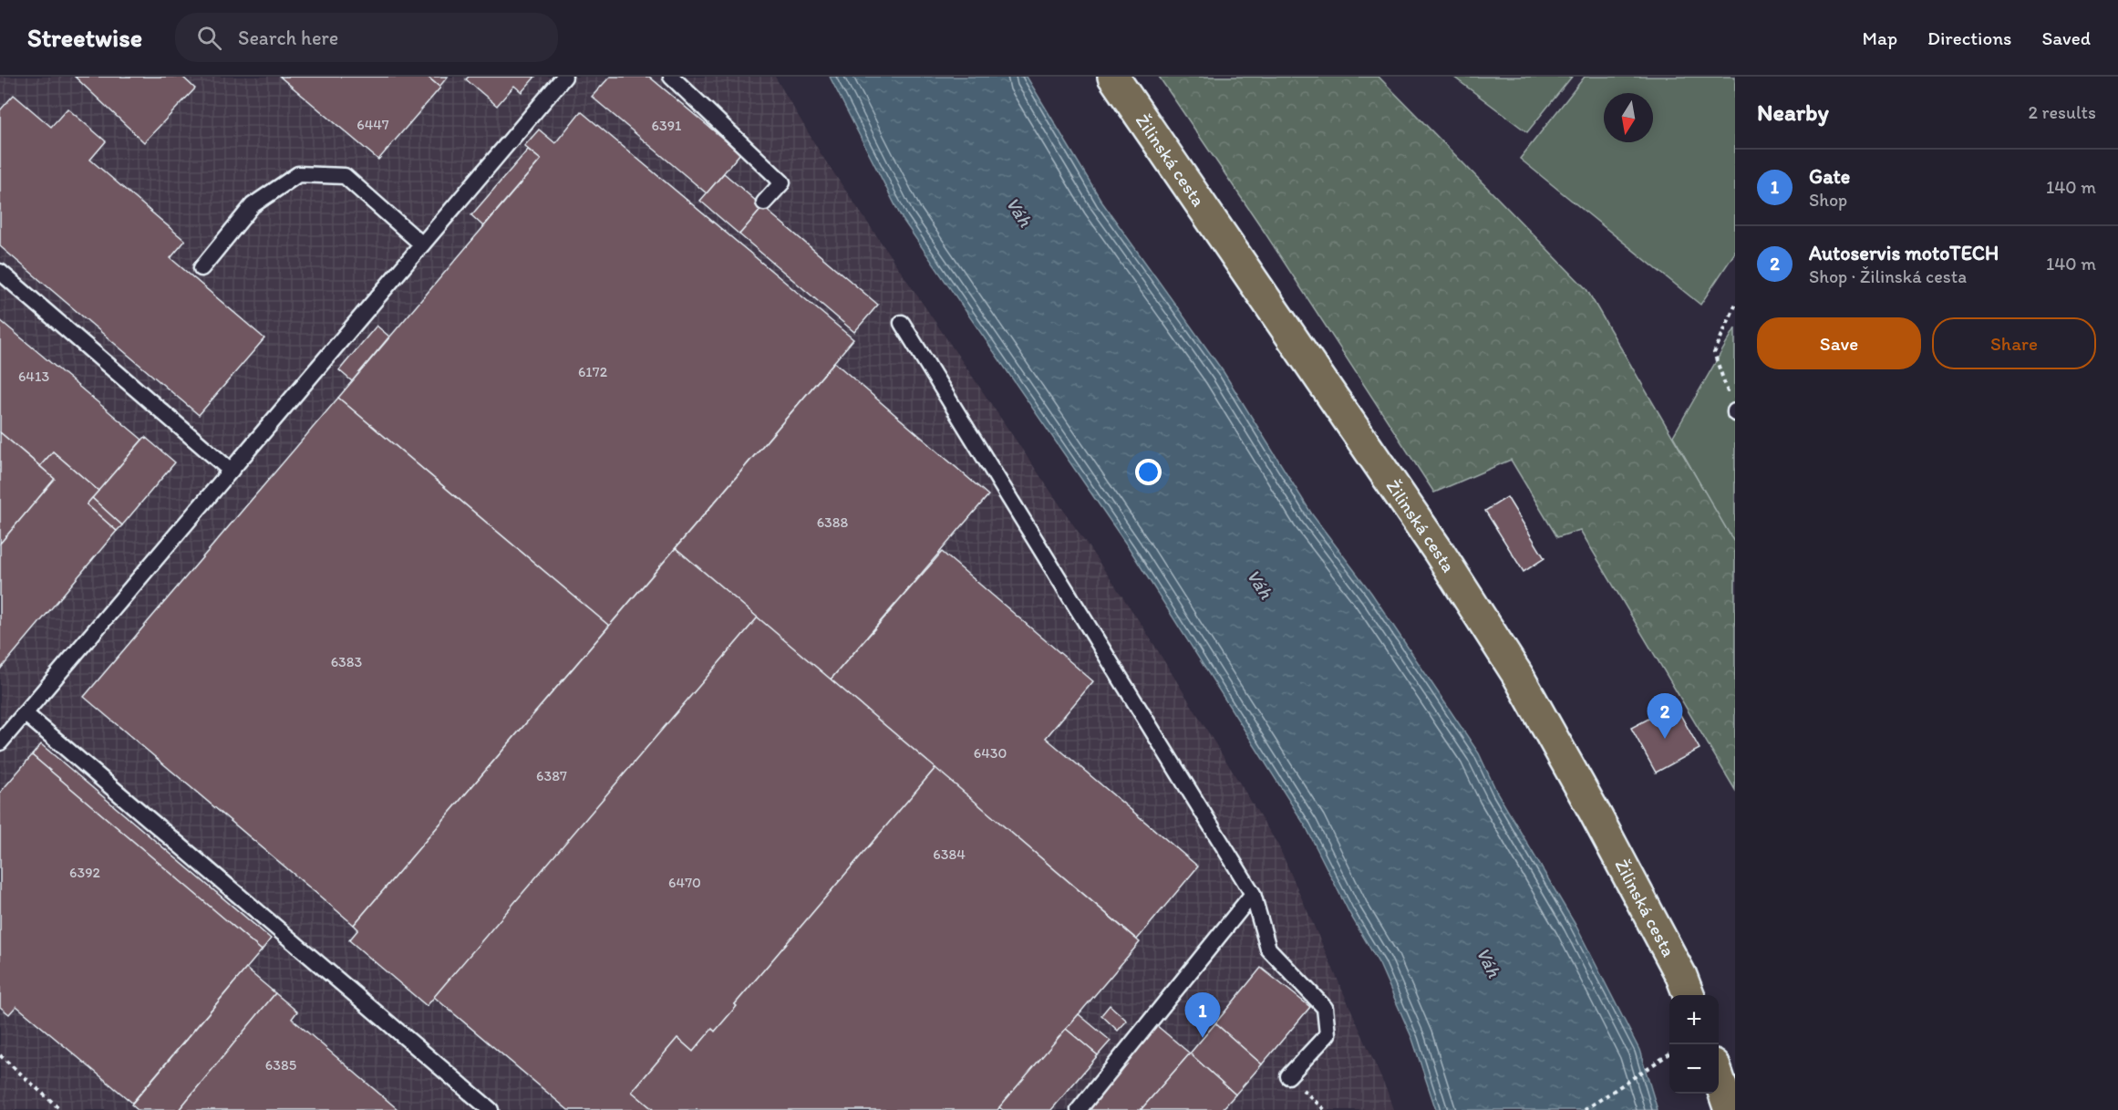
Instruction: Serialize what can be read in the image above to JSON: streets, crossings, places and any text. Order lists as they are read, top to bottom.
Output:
{
  "streets": {
    "main road": ["Žilinská cesta"]
  },
  "water": ["Váh"],
  "house_numbers": [
    "6447",
    "6391",
    "6172",
    "6413",
    "6388",
    "6383",
    "6430",
    "6387",
    "6384",
    "6392",
    "6470",
    "6385"
  ],
  "north": "bottom",
  "page": {
    "header": "Streetwise",
    "search": "Search here",
    "nav": ["Map", "Directions", "Saved"],
    "heading": ["Nearby", "2 results"],
    "list": [
      {
        "mark": "1",
        "name": "Gate",
        "note": "Shop",
        "value": "140 m"
      },
      {
        "mark": "2",
        "name": "Autoservis motoTECH",
        "note": "Shop · Žilinská cesta",
        "value": "140 m"
      }
    ],
    "buttons": ["Save", "Share"],
    "pins": ["2", "1"],
    "map_buttons": ["+", "−"]
  }
}
